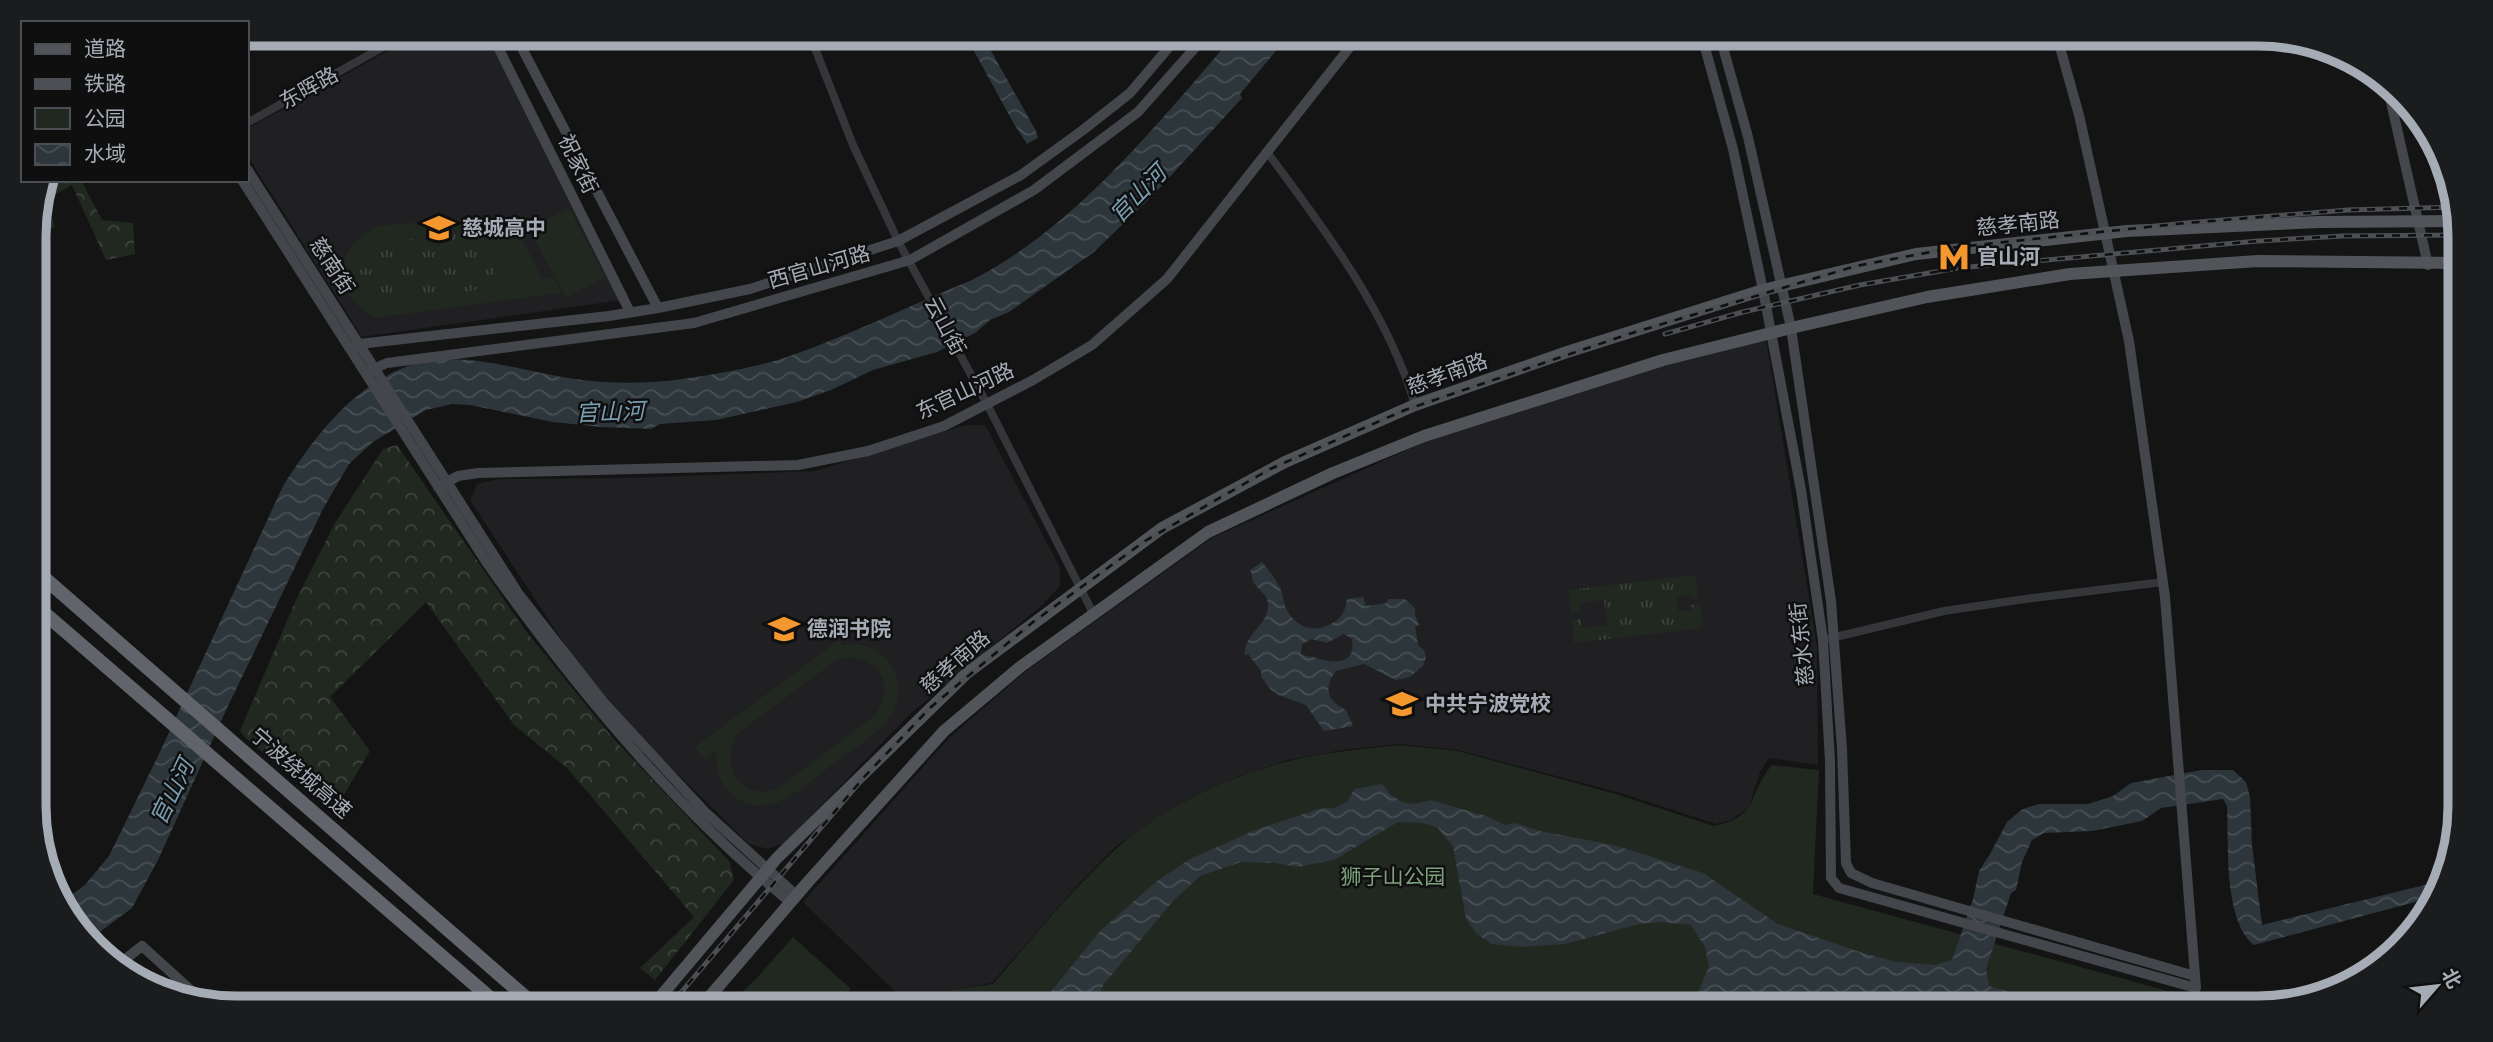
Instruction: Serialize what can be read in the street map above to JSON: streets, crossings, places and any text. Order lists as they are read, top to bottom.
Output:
{
  "streets": {
    "highway": ["宁波绕城高速"],
    "main road": ["慈孝南路"],
    "street": [
      "东晖路",
      "祝家街",
      "慈南街",
      "西官山河路",
      "云山街",
      "东官山河路",
      "慈水东街"
    ]
  },
  "crossings": [
    ["祝家街", "西官山河路"],
    ["慈孝南路", "慈南街"],
    ["慈孝南路", "云山街"],
    ["慈孝南路", "慈水东街"],
    ["慈南街", "西官山河路"],
    ["慈南街", "东官山河路"],
    ["西官山河路", "云山街"],
    ["云山街", "东官山河路"]
  ],
  "water": ["官山河"],
  "parks": ["狮子山公园"],
  "places": {
    "school or university": ["慈城高中", "德润书院", "中共宁波党校"],
    "metro station": ["官山河"]
  },
  "legend": [
    "道路",
    "铁路",
    "公园",
    "水域"
  ],
  "north": "top right"
}
